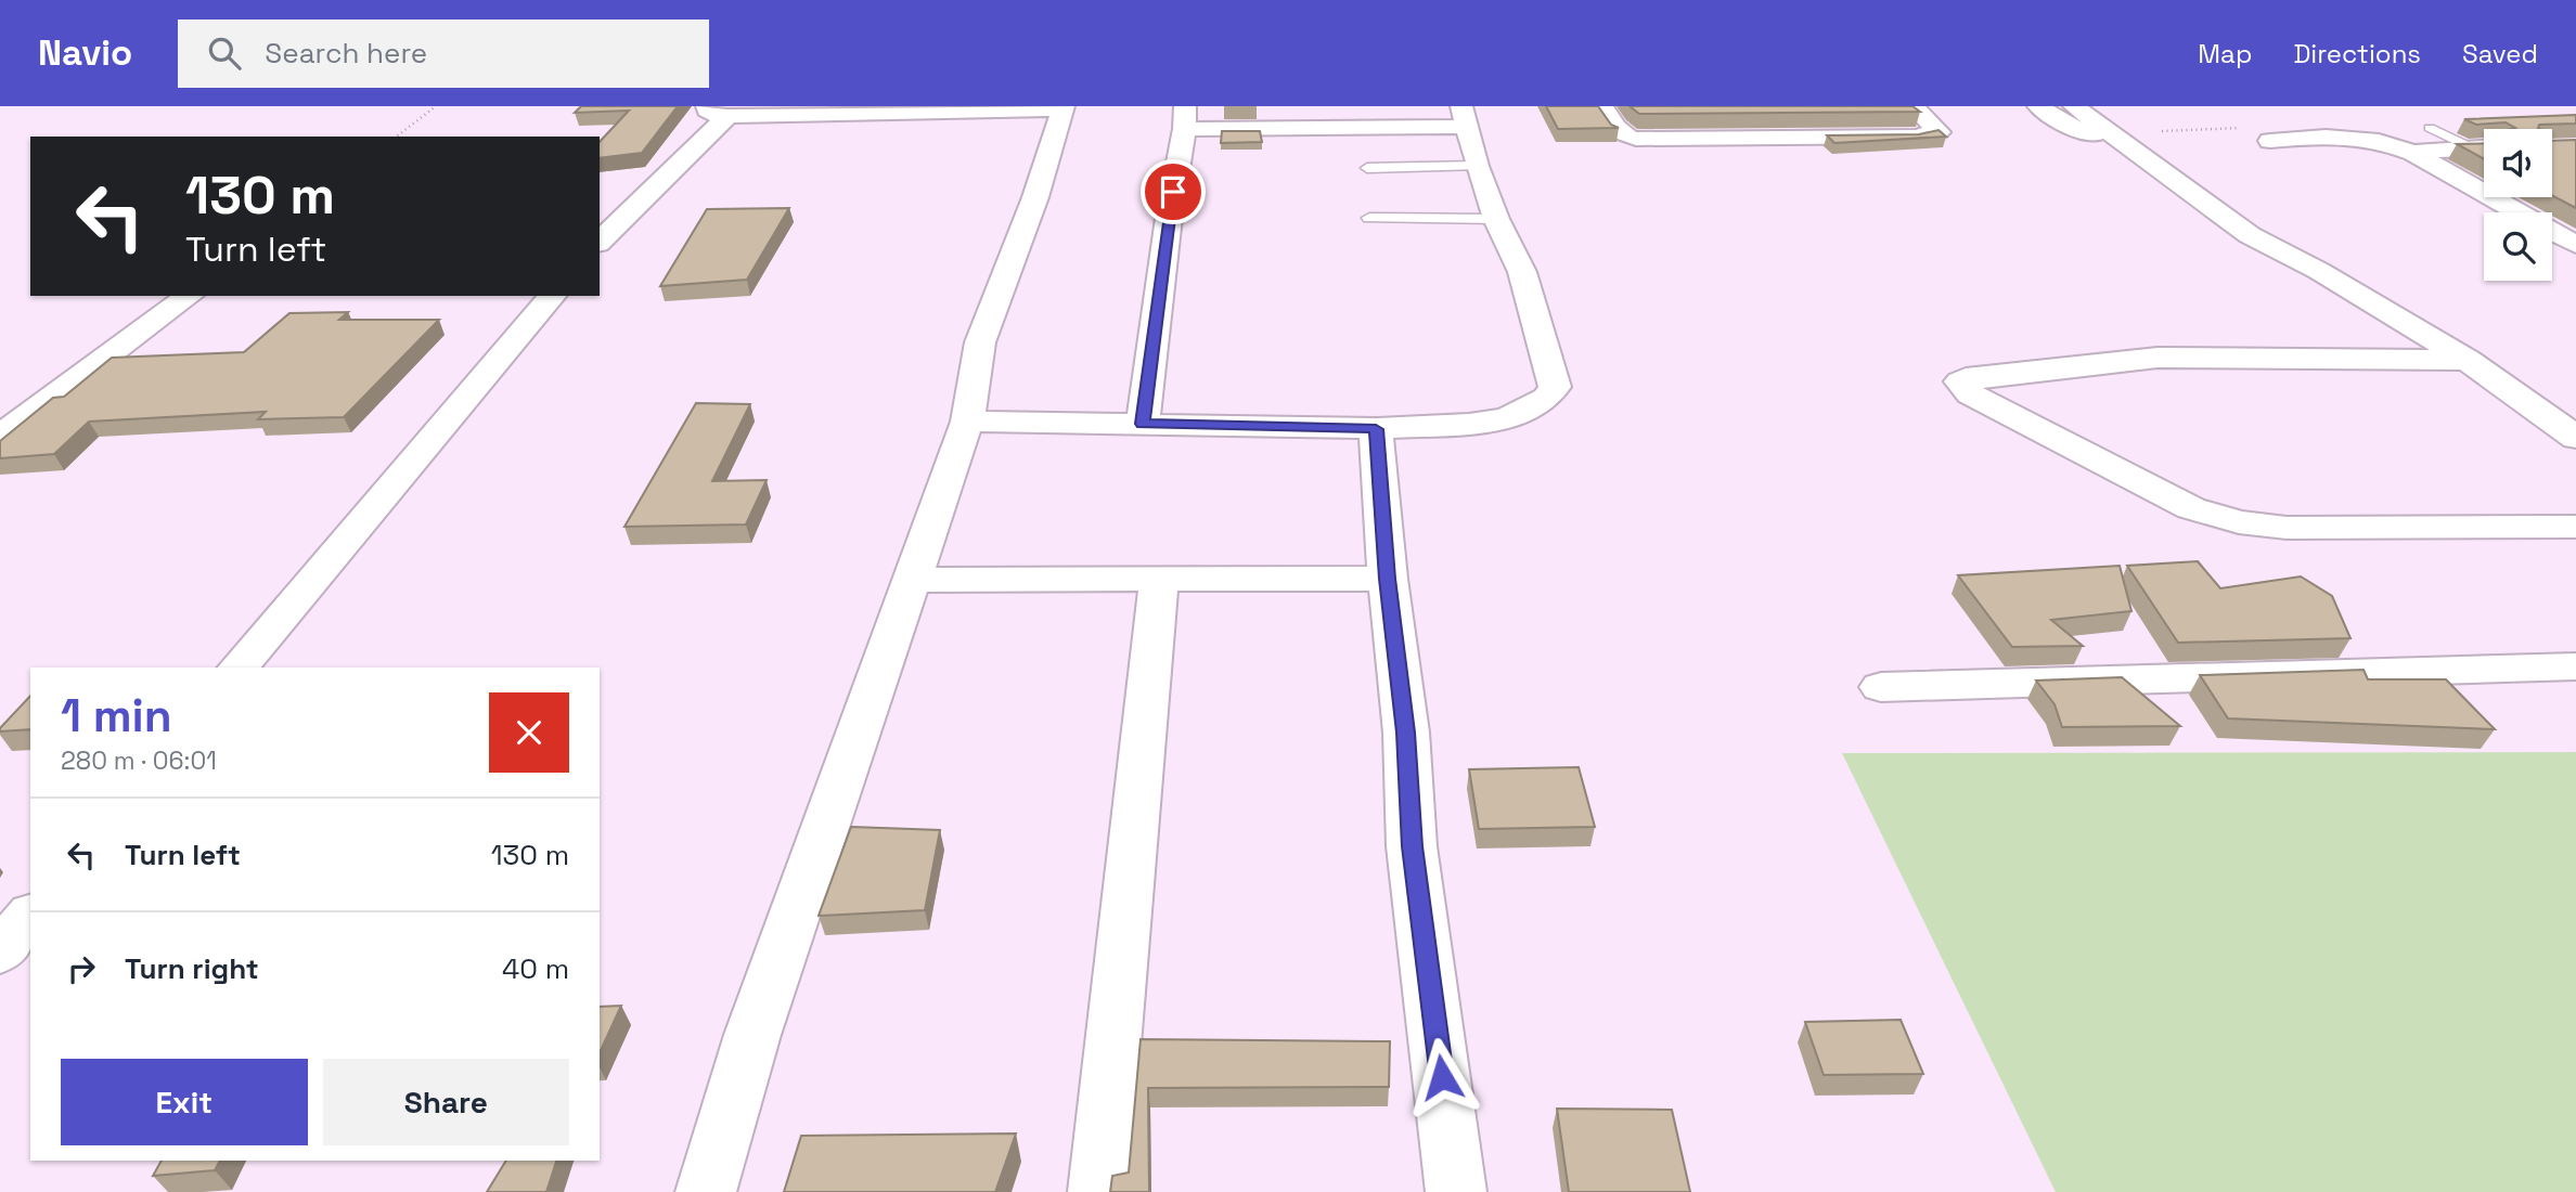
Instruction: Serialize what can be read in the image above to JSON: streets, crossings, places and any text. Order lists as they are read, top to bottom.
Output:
{
  "page": {
    "header": "Navio",
    "search": "Search here",
    "nav": ["Map", "Directions", "Saved"],
    "turn": ["130 m", "Turn left"],
    "heading": ["1 min", "280 m · 06:01"],
    "list": [
      {
        "name": "Turn left",
        "value": "130 m"
      },
      {
        "name": "Turn right",
        "value": "40 m"
      }
    ],
    "buttons": ["Exit", "Share"]
  }
}
